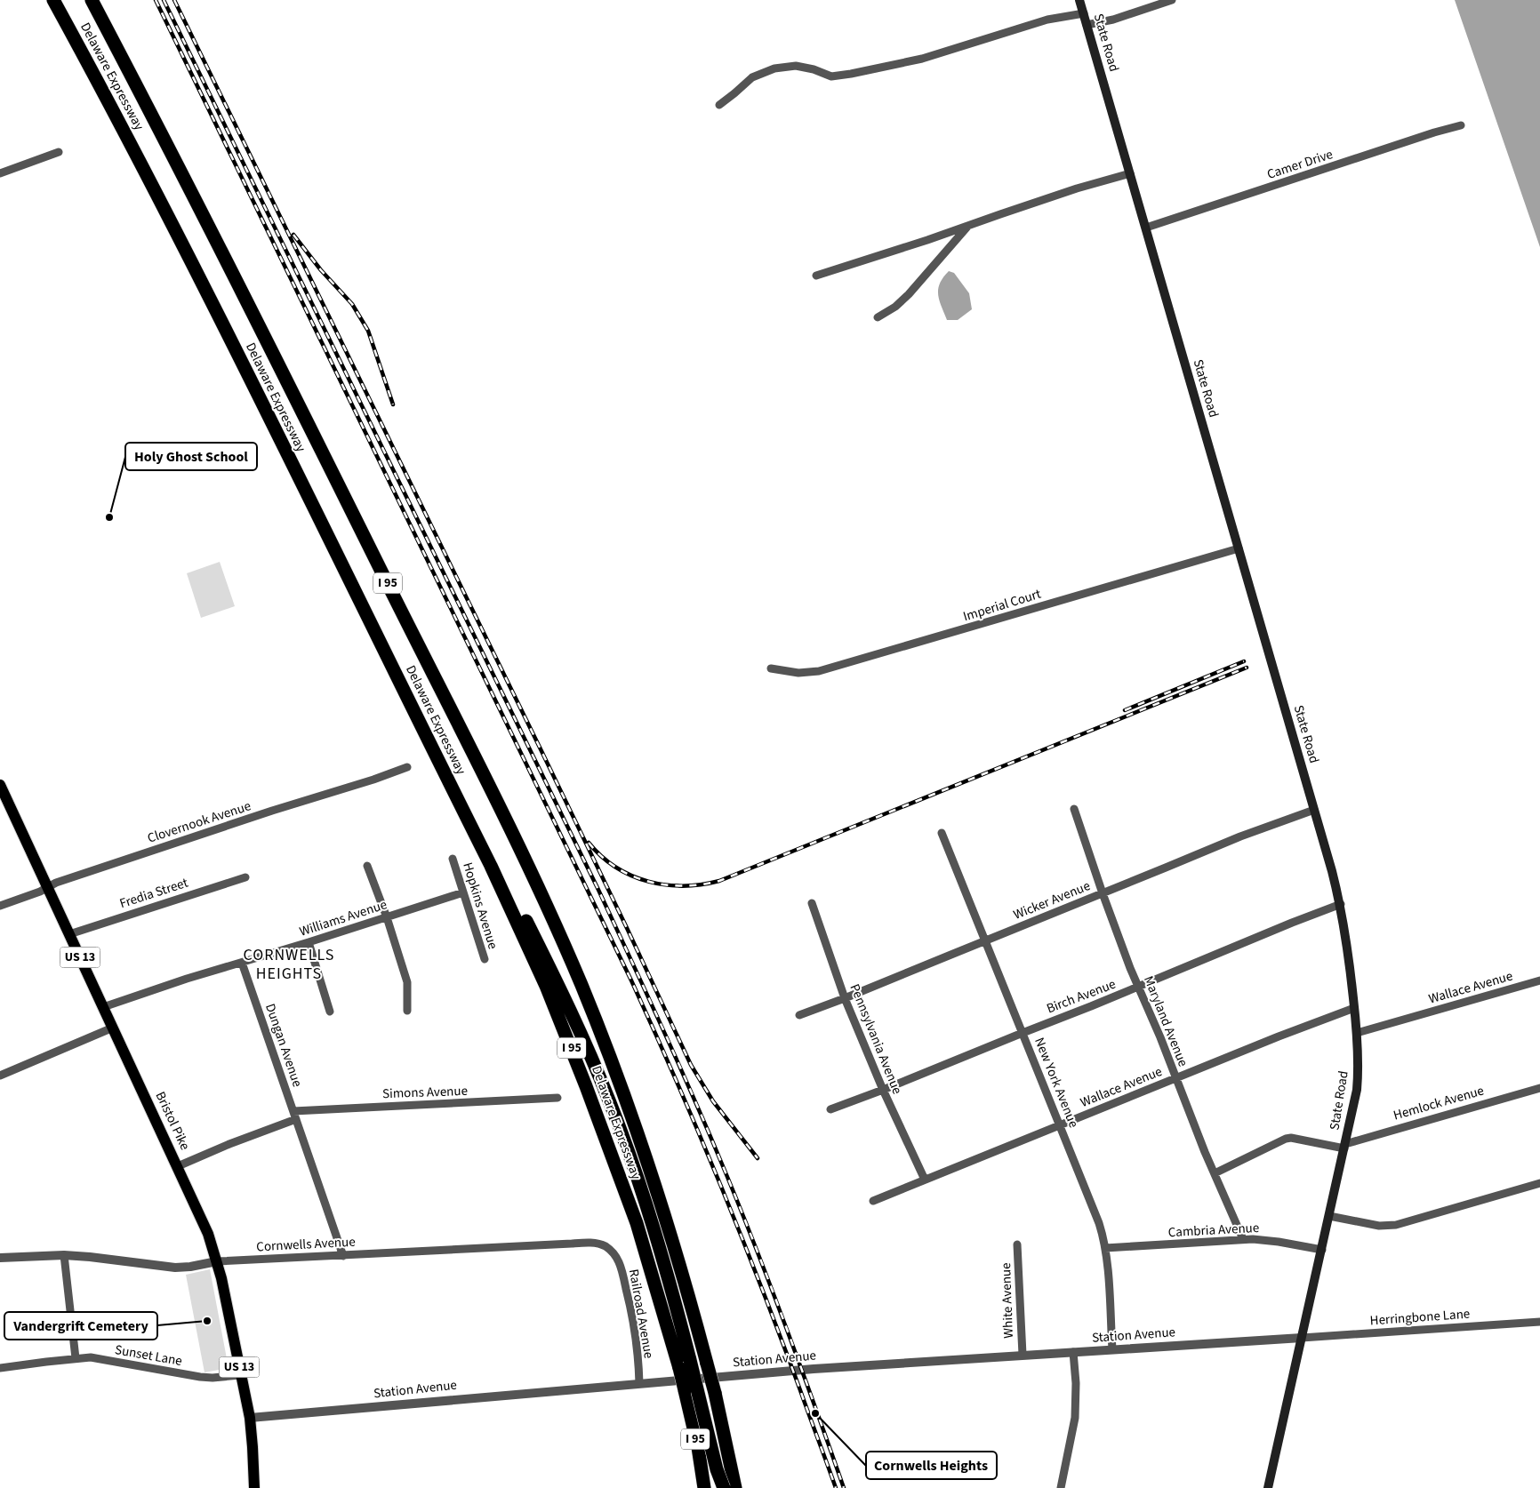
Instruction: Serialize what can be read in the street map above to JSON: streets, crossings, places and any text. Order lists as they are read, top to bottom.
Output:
{
  "streets": {
    "highway": ["Delaware Expressway", "I 95"],
    "main road": ["State Road", "US 13", "Bristol Pike"],
    "street": [
      "Camer Drive",
      "Imperial Court",
      "Clovernook Avenue",
      "Fredia Street",
      "Wicker Avenue",
      "Hopkins Avenue",
      "Williams Avenue",
      "Wallace Avenue",
      "Birch Avenue",
      "Maryland Avenue",
      "Pennsylvania Avenue",
      "Dungan Avenue",
      "New York Avenue",
      "Simons Avenue",
      "Hemlock Avenue",
      "Cambria Avenue",
      "Cornwells Avenue",
      "White Avenue",
      "Railroad Avenue",
      "Herringbone Lane",
      "Station Avenue",
      "Sunset Lane"
    ]
  },
  "crossings": [
    ["State Road", "Camer Drive"],
    ["State Road", "Imperial Court"],
    ["State Road", "Wicker Avenue"],
    ["State Road", "Wallace Avenue"],
    ["State Road", "Birch Avenue"],
    ["State Road", "Hemlock Avenue"],
    ["State Road", "Cambria Avenue"],
    ["State Road", "Herringbone Lane"],
    ["State Road", "Station Avenue"],
    ["Delaware Expressway", "I 95"],
    ["Clovernook Avenue", "Bristol Pike"],
    ["Fredia Street", "Bristol Pike"],
    ["Wicker Avenue", "Maryland Avenue"],
    ["Wicker Avenue", "Pennsylvania Avenue"],
    ["Wicker Avenue", "New York Avenue"],
    ["Hopkins Avenue", "Williams Avenue"],
    ["Williams Avenue", "Dungan Avenue"],
    ["Williams Avenue", "Bristol Pike"],
    ["Wallace Avenue", "Maryland Avenue"],
    ["Wallace Avenue", "Pennsylvania Avenue"],
    ["Wallace Avenue", "New York Avenue"],
    ["Birch Avenue", "Maryland Avenue"],
    ["Birch Avenue", "Pennsylvania Avenue"],
    ["Birch Avenue", "New York Avenue"],
    ["Maryland Avenue", "Hemlock Avenue"],
    ["Maryland Avenue", "Cambria Avenue"],
    ["Dungan Avenue", "Simons Avenue"],
    ["Dungan Avenue", "Cornwells Avenue"],
    ["New York Avenue", "Cambria Avenue"],
    ["New York Avenue", "Station Avenue"],
    ["Simons Avenue", "Bristol Pike"],
    ["Bristol Pike", "Cornwells Avenue"],
    ["Bristol Pike", "Station Avenue"],
    ["Bristol Pike", "Sunset Lane"],
    ["Cornwells Avenue", "Railroad Avenue"],
    ["White Avenue", "Station Avenue"],
    ["Railroad Avenue", "Station Avenue"],
    ["Herringbone Lane", "Station Avenue"]
  ],
  "districts": ["CORNWELLS HEIGHTS"],
  "places": ["Holy Ghost School", "Vandergrift Cemetery", "Cornwells Heights"]
}
